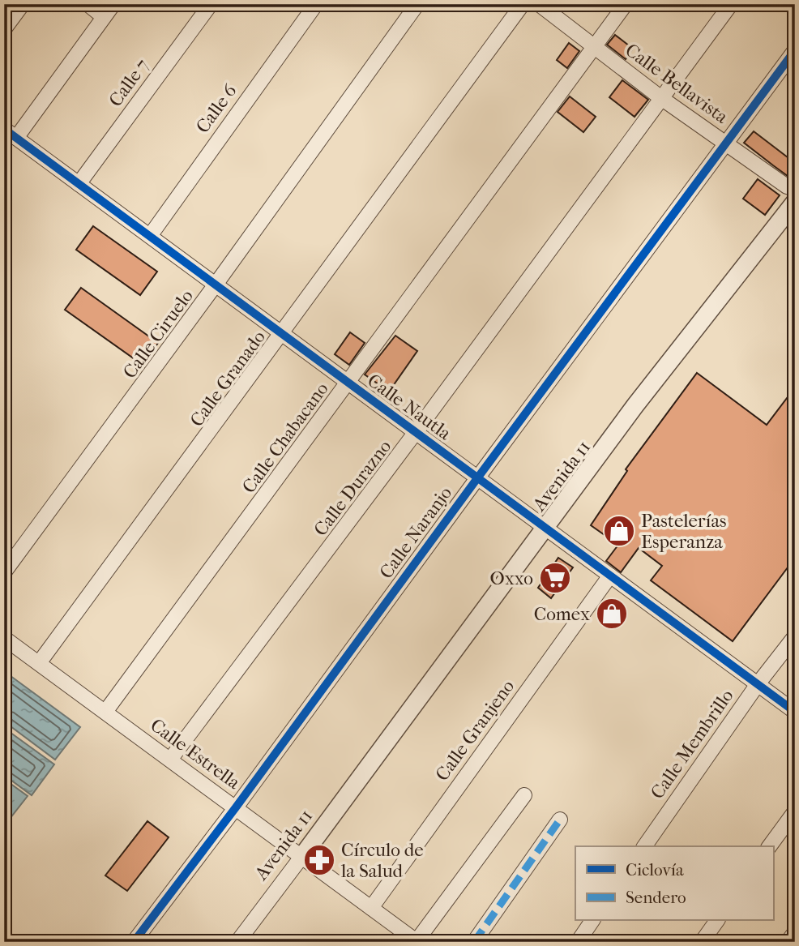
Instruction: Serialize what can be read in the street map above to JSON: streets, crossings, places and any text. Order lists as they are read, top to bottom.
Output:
{
  "streets": {
    "street": [
      "Calle 7",
      "Calle Bellavista",
      "Calle 6",
      "Calle Ciruelo",
      "Calle Granado",
      "Calle Nautla",
      "Calle Chabacano",
      "Avenida 11",
      "Calle Durazno",
      "Calle Naranjo",
      "Calle Granjeno",
      "Calle Membrillo",
      "Calle Estrella"
    ]
  },
  "crossings": [
    ["Calle 7", "Calle Nautla"],
    ["Calle Bellavista", "Calle Chabacano"],
    ["Calle Bellavista", "Calle Durazno"],
    ["Calle Bellavista", "Calle Naranjo"],
    ["Calle 6", "Calle Nautla"],
    ["Calle Ciruelo", "Calle Nautla"],
    ["Calle Granado", "Calle Nautla"],
    ["Calle Granado", "Calle Estrella"],
    ["Calle Nautla", "Calle Chabacano"],
    ["Calle Nautla", "Avenida 11"],
    ["Calle Nautla", "Calle Durazno"],
    ["Calle Nautla", "Calle Naranjo"],
    ["Calle Nautla", "Calle Granjeno"],
    ["Calle Nautla", "Calle Membrillo"],
    ["Calle Chabacano", "Calle Estrella"],
    ["Avenida 11", "Calle Estrella"],
    ["Calle Durazno", "Calle Estrella"],
    ["Calle Naranjo", "Calle Estrella"],
    ["Calle Granjeno", "Calle Estrella"]
  ],
  "places": {
    "shop": ["Pastelerías Esperanza", "Comex"],
    "supermarket": ["Oxxo"],
    "pharmacy": ["Círculo de la Salud"]
  },
  "legend": ["Ciclovía", "Sendero"]
}
